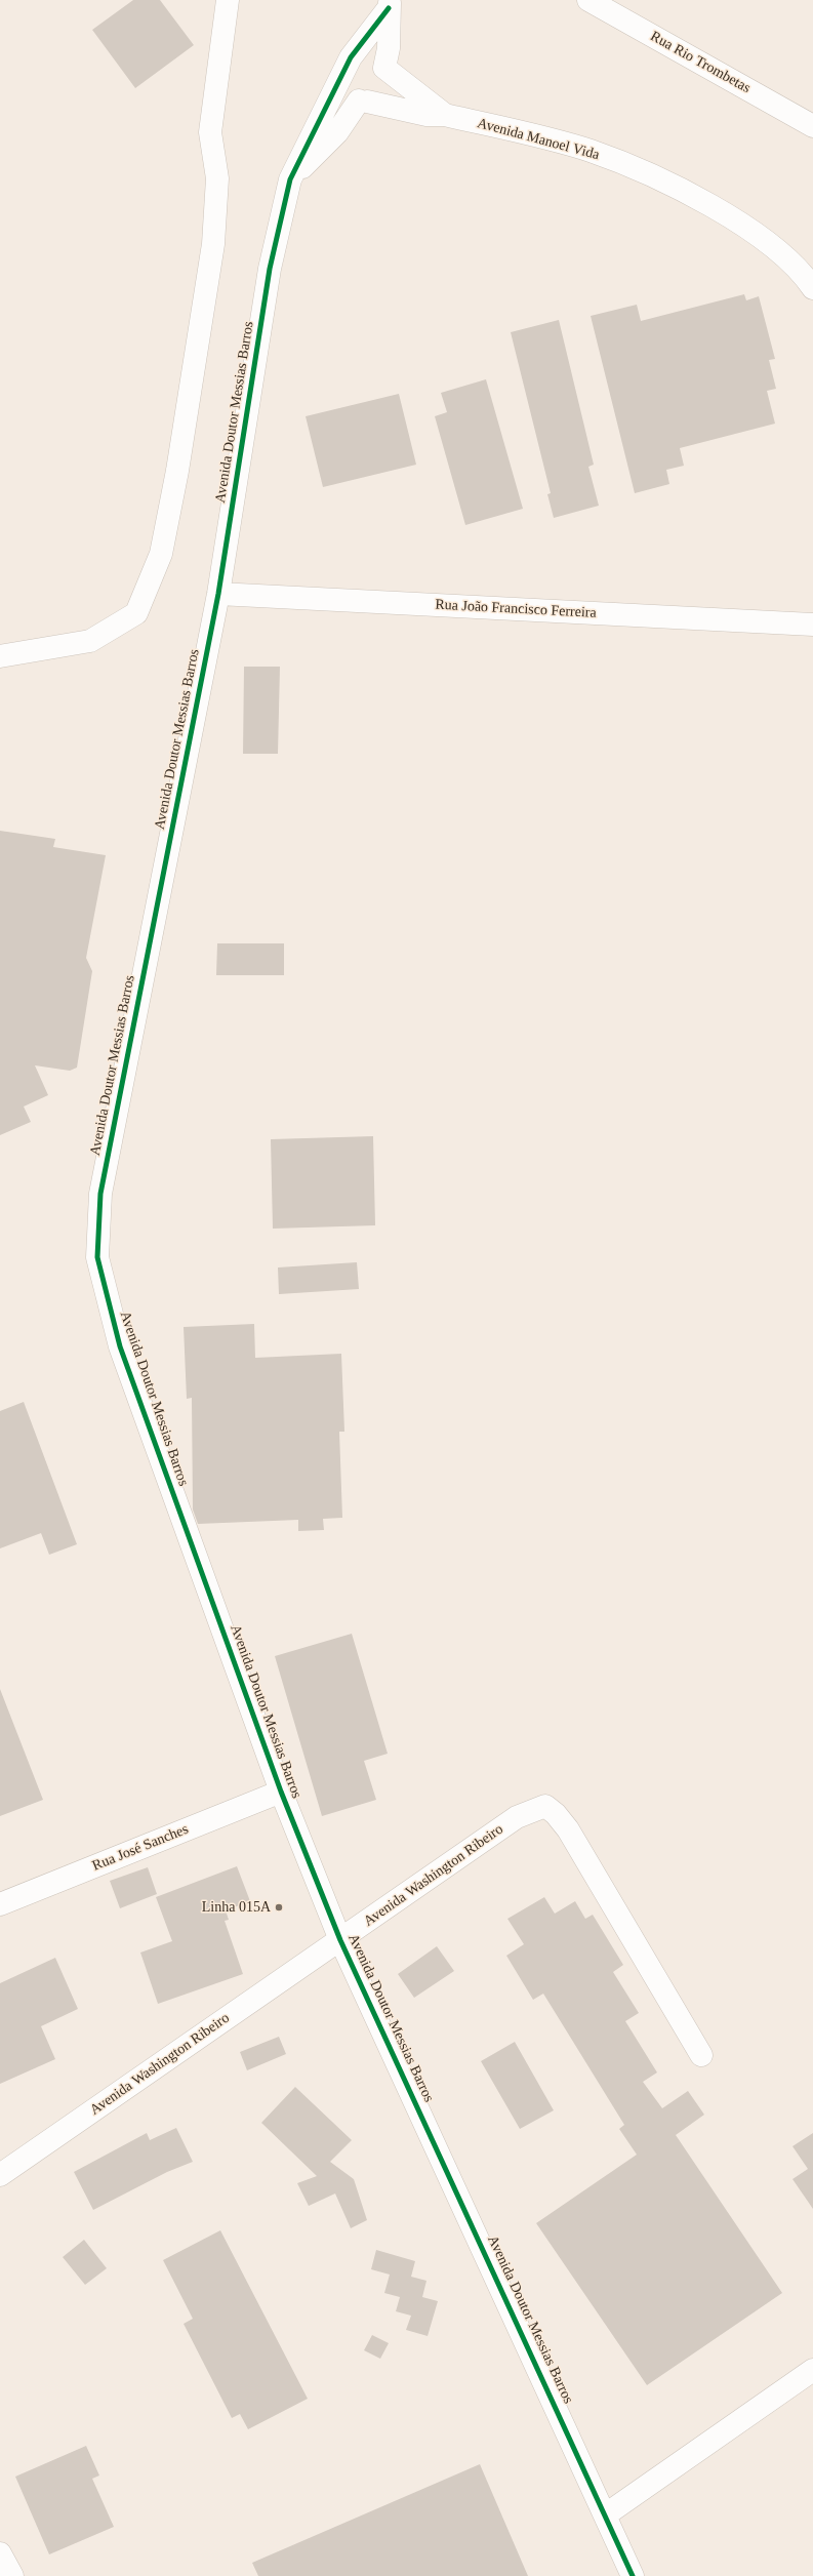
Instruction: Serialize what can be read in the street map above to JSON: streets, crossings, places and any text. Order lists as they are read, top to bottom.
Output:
{
  "streets": {
    "street": [
      "Rua Rio Trombetas",
      "Avenida Manoel Vida",
      "Avenida Doutor Messias Barros",
      "Rua João Francisco Ferreira",
      "Rua José Sanches",
      "Avenida Washington Ribeiro"
    ]
  },
  "crossings": [
    ["Avenida Manoel Vida", "Avenida Doutor Messias Barros"],
    ["Avenida Doutor Messias Barros", "Rua João Francisco Ferreira"],
    ["Avenida Doutor Messias Barros", "Rua José Sanches"],
    ["Avenida Doutor Messias Barros", "Avenida Washington Ribeiro"]
  ],
  "places": ["Linha 015A"]
}
